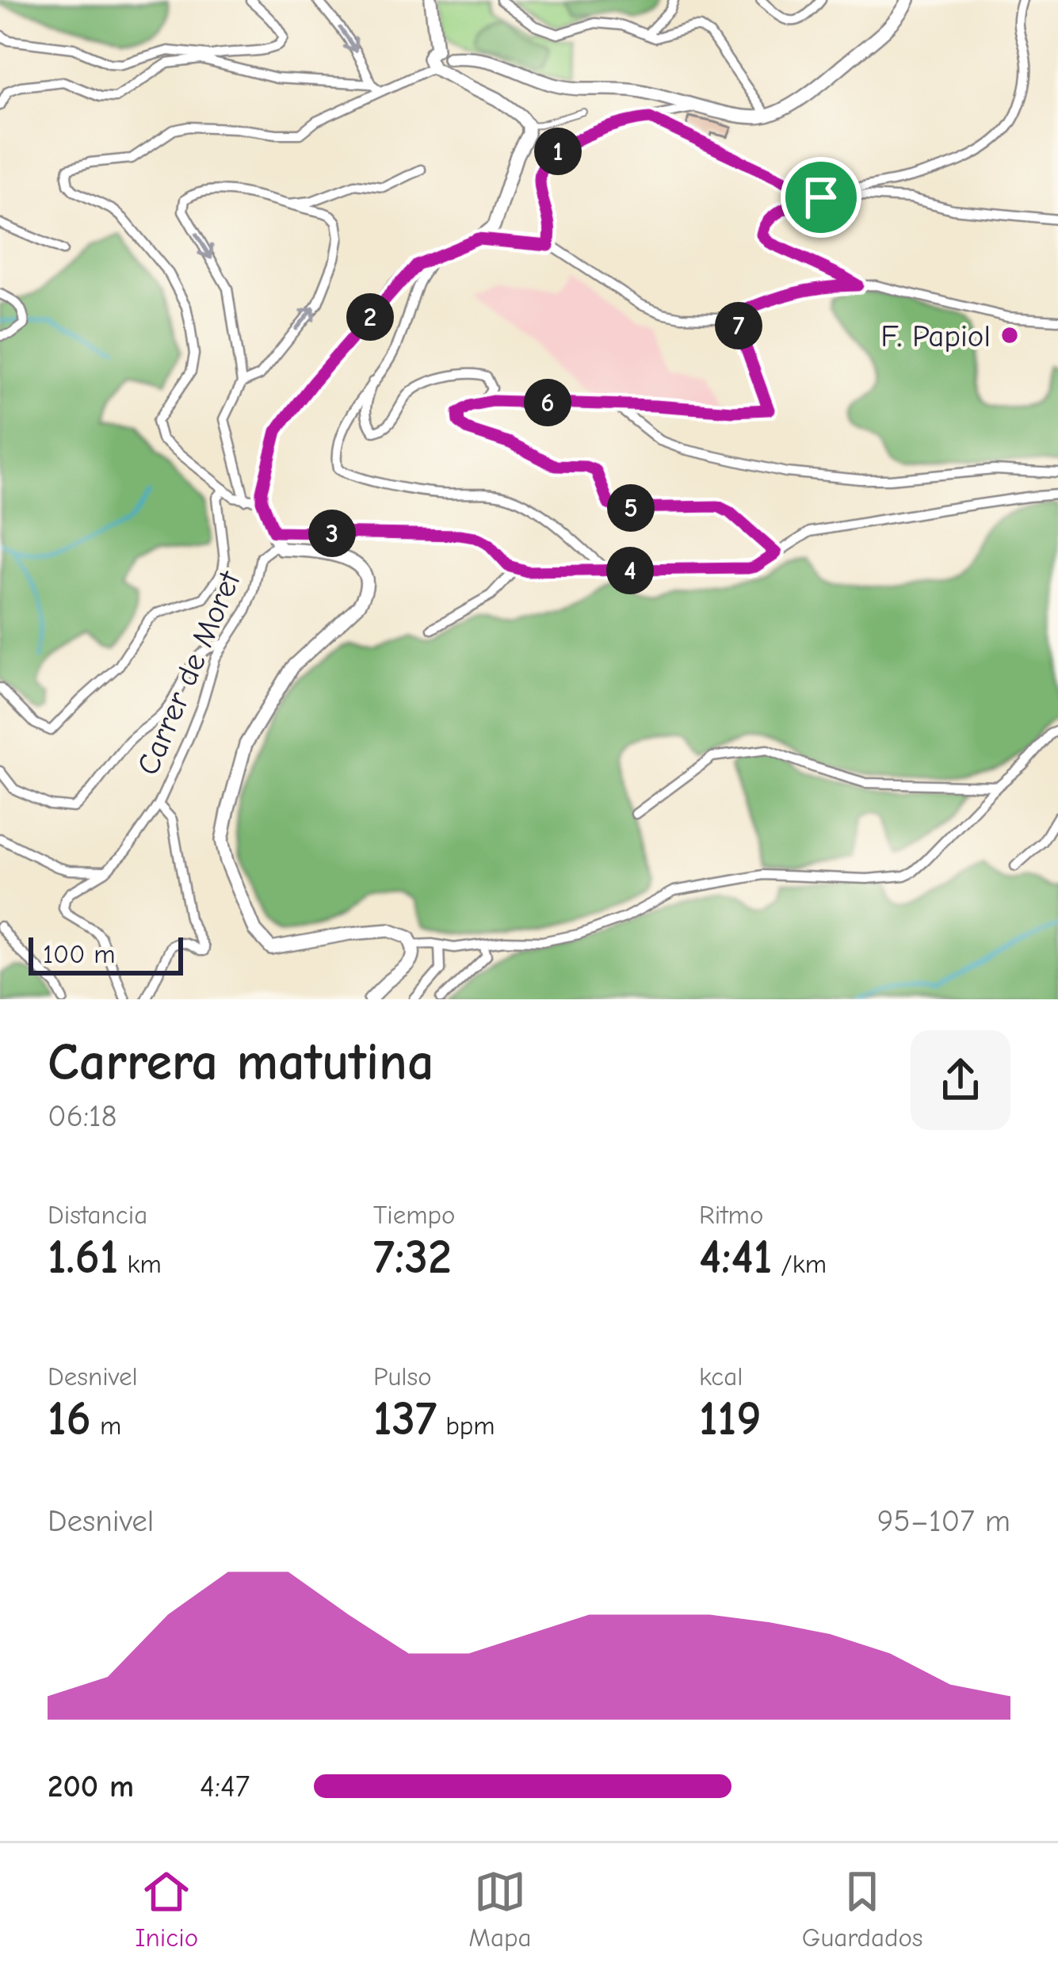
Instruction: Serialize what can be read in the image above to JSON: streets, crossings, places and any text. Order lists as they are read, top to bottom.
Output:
{
  "streets": {
    "street": ["Carrer de Moret"]
  },
  "places": ["F. Papiol"],
  "scale_bar": "100 m",
  "page": {
    "pins": [
      "1",
      "2",
      "7",
      "6",
      "5",
      "3",
      "4"
    ],
    "scale": "100 m",
    "heading": ["Carrera matutina", "06:18"],
    "stats": [
      ["Distancia", "1.61 km"],
      ["Tiempo", "7:32"],
      ["Ritmo", "4:41 /km"],
      ["Desnivel", "16 m"],
      ["Pulso", "137 bpm"],
      ["kcal", "119"]
    ],
    "chart": ["Desnivel", "95–107 m"],
    "list": [
      {
        "name": "200 m",
        "note": "4:47"
      }
    ],
    "tabs": ["Inicio", "Mapa", "Guardados"]
  }
}
